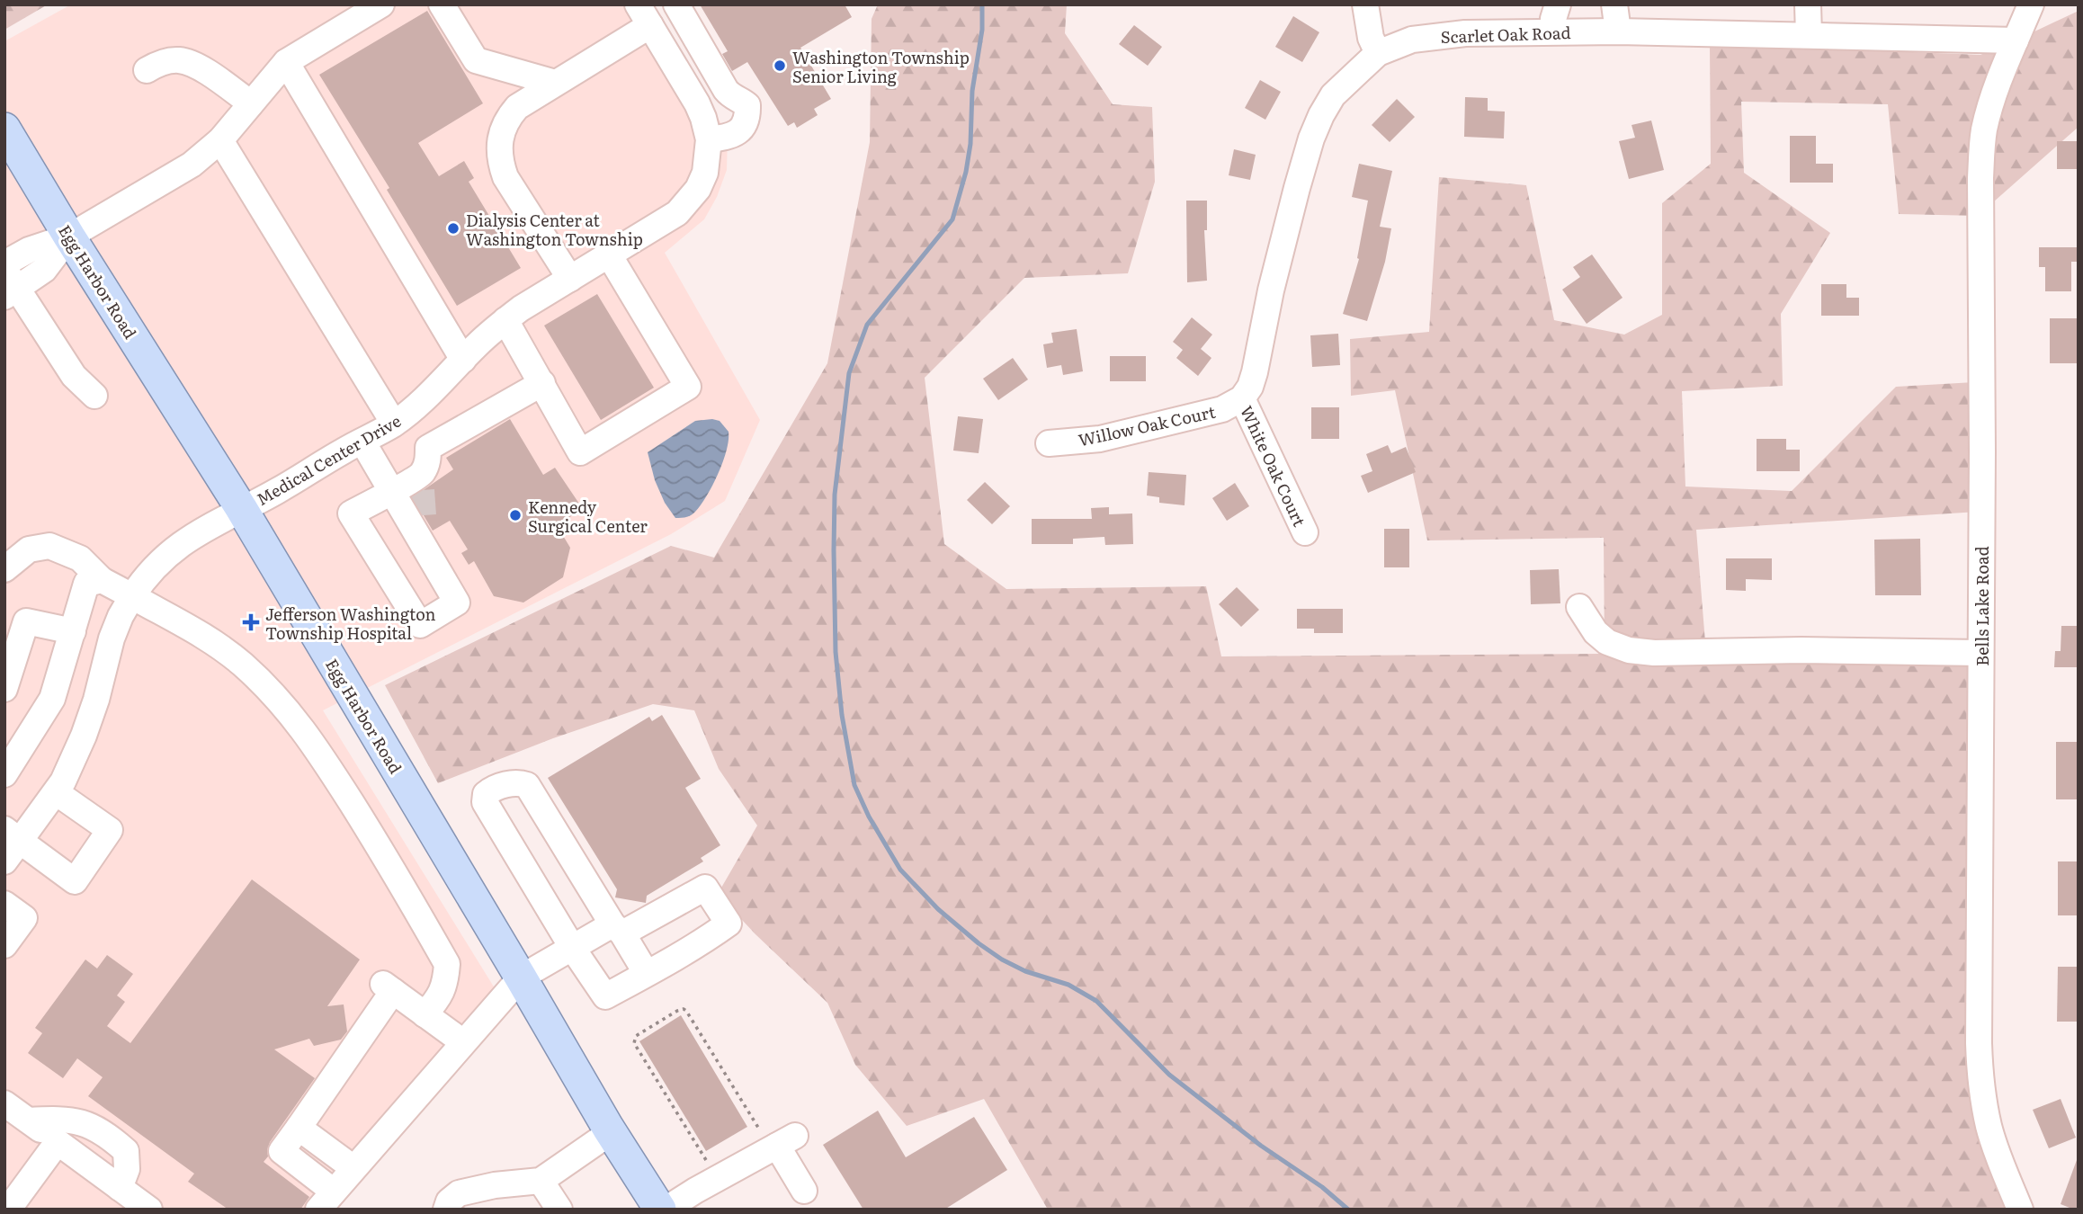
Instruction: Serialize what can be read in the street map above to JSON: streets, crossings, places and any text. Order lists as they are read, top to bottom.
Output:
{
  "streets": {
    "main road": ["Egg Harbor Road"],
    "street": [
      "Scarlet Oak Road",
      "Willow Oak Court",
      "Medical Center Drive",
      "White Oak Court",
      "Bells Lake Road"
    ]
  },
  "crossings": [
    ["Scarlet Oak Road", "Willow Oak Court"],
    ["Scarlet Oak Road", "White Oak Court"],
    ["Scarlet Oak Road", "Bells Lake Road"],
    ["Egg Harbor Road", "Medical Center Drive"],
    ["Willow Oak Court", "White Oak Court"]
  ],
  "places": {
    "other": ["Washington Township Senior Living", "Dialysis Center at Washington Township", "Kennedy Surgical Center"],
    "health": ["Jefferson Washington Township Hospital"]
  }
}
